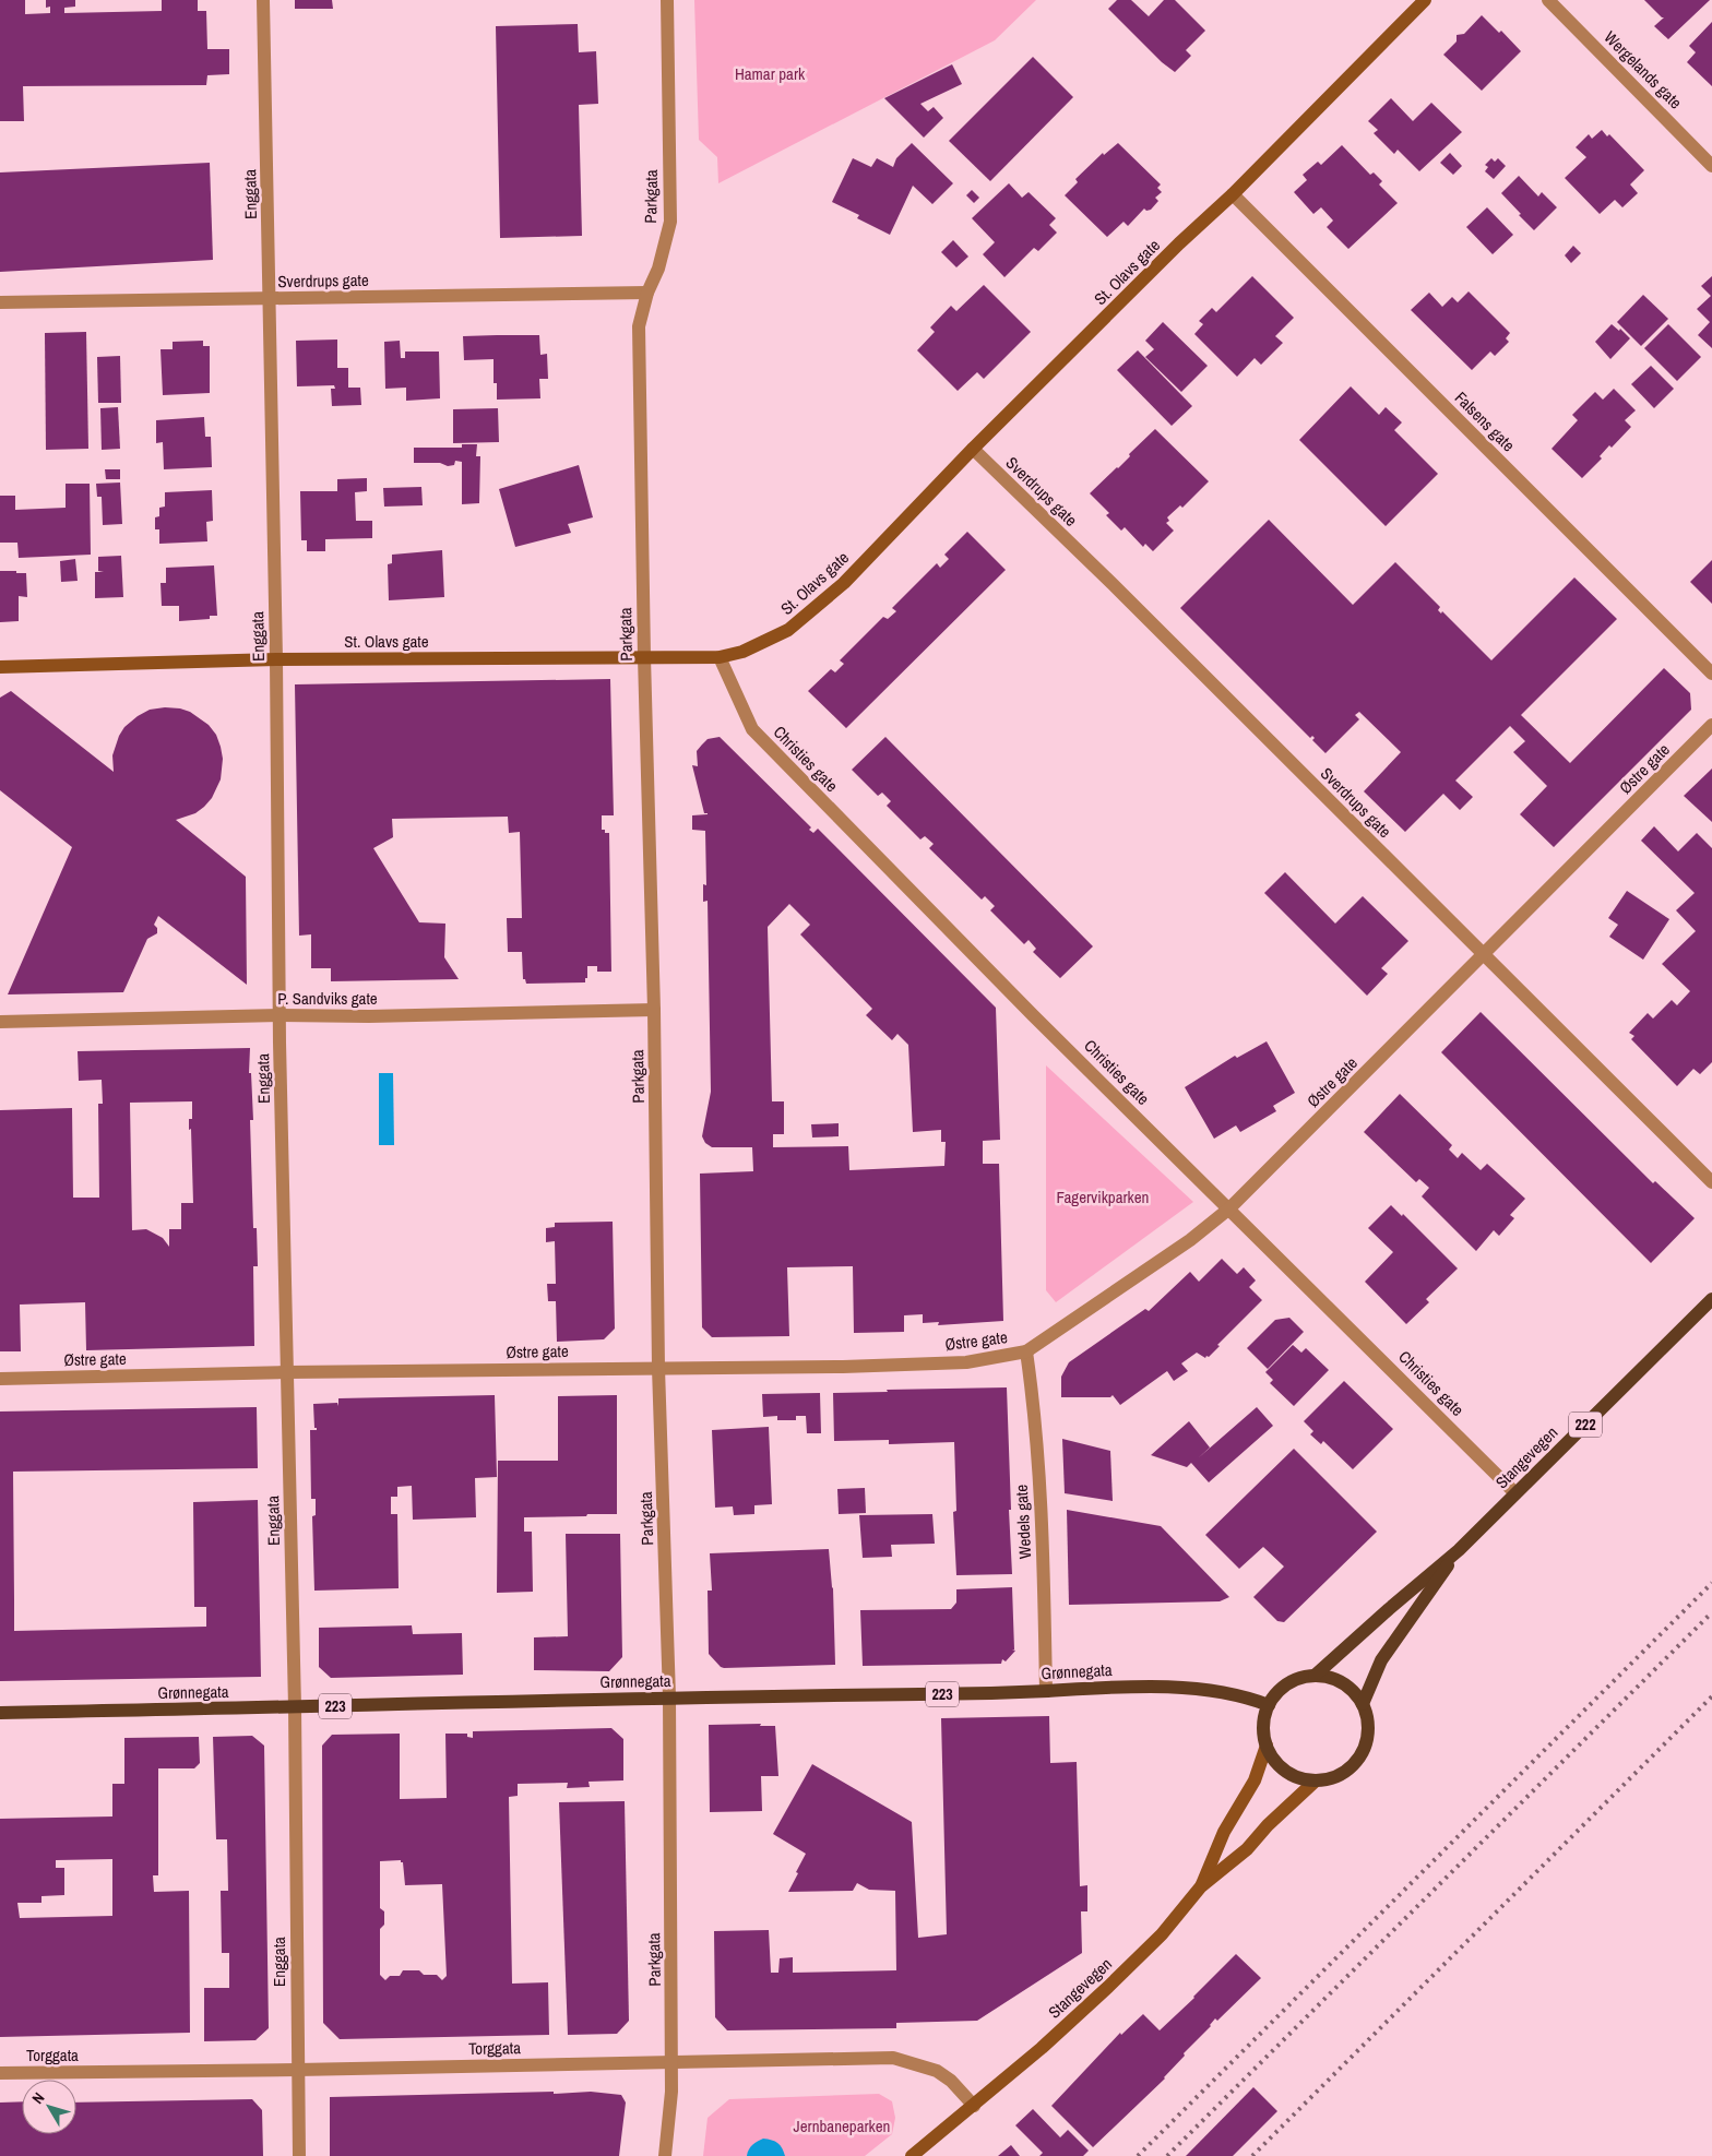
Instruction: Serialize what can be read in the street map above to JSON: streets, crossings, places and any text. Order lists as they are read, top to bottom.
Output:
{
  "streets": {
    "main road": [
      "St. Olavs gate",
      "222",
      "Stangevegen",
      "Grønnegata",
      "223"
    ],
    "street": [
      "Wergelands gate",
      "Enggata",
      "Parkgata",
      "Sverdrups gate",
      "Falsens gate",
      "Christies gate",
      "Østre gate",
      "P. Sandviks gate",
      "Wedels gate",
      "Torggata"
    ]
  },
  "crossings": [
    ["Enggata", "St. Olavs gate"],
    ["Enggata", "Sverdrups gate"],
    ["Enggata", "Østre gate"],
    ["Enggata", "P. Sandviks gate"],
    ["Enggata", "Grønnegata"],
    ["Enggata", "Torggata"],
    ["Parkgata", "St. Olavs gate"],
    ["Parkgata", "Sverdrups gate"],
    ["Parkgata", "Østre gate"],
    ["Parkgata", "P. Sandviks gate"],
    ["Parkgata", "Grønnegata"],
    ["Parkgata", "Torggata"],
    ["St. Olavs gate", "Sverdrups gate"],
    ["St. Olavs gate", "Falsens gate"],
    ["St. Olavs gate", "Christies gate"],
    ["Sverdrups gate", "Østre gate"],
    ["Christies gate", "Østre gate"],
    ["Christies gate", "Stangevegen"],
    ["Østre gate", "Wedels gate"],
    ["222", "Stangevegen"],
    ["222", "Grønnegata"],
    ["Stangevegen", "Grønnegata"],
    ["Stangevegen", "Torggata"],
    ["Wedels gate", "Grønnegata"]
  ],
  "parks": ["Hamar park", "Fagervikparken", "Jernbaneparken"],
  "north": "top left"
}
